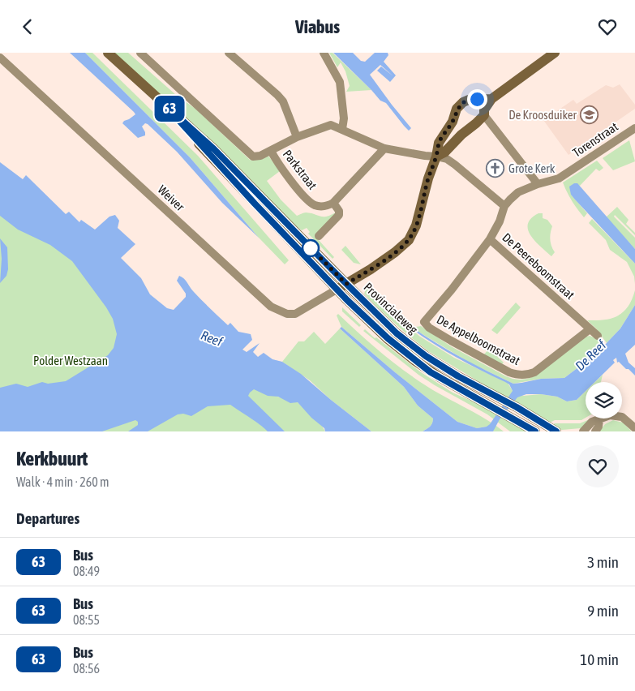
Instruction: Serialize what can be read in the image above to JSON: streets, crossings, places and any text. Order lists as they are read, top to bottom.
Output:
{
  "streets": {
    "main road": ["Provincialeweg"],
    "street": [
      "Torenstraat",
      "Parkstraat",
      "Weiver",
      "De Peereboomstraat",
      "De Appelboomstraat"
    ]
  },
  "crossings": [
    ["Torenstraat", "De Peereboomstraat"],
    ["Weiver", "Provincialeweg"],
    ["De Peereboomstraat", "De Appelboomstraat"]
  ],
  "water": ["Reef", "De Reef"],
  "parks": ["Polder Westzaan"],
  "places": {
    "school or university": ["De Kroosduiker"],
    "church": ["Grote Kerk"]
  },
  "lines": ["bus line 63"],
  "page": {
    "header": "Viabus",
    "on_map": "63",
    "heading": [
      ["Kerkbuurt", "Walk · 4 min · 260 m"],
      "Departures"
    ],
    "list": [
      {
        "mark": "63",
        "name": "Bus",
        "note": "08:49",
        "value": "3 min"
      },
      {
        "mark": "63",
        "name": "Bus",
        "note": "08:55",
        "value": "9 min"
      },
      {
        "mark": "63",
        "name": "Bus",
        "note": "08:56",
        "value": "10 min"
      }
    ]
  }
}
